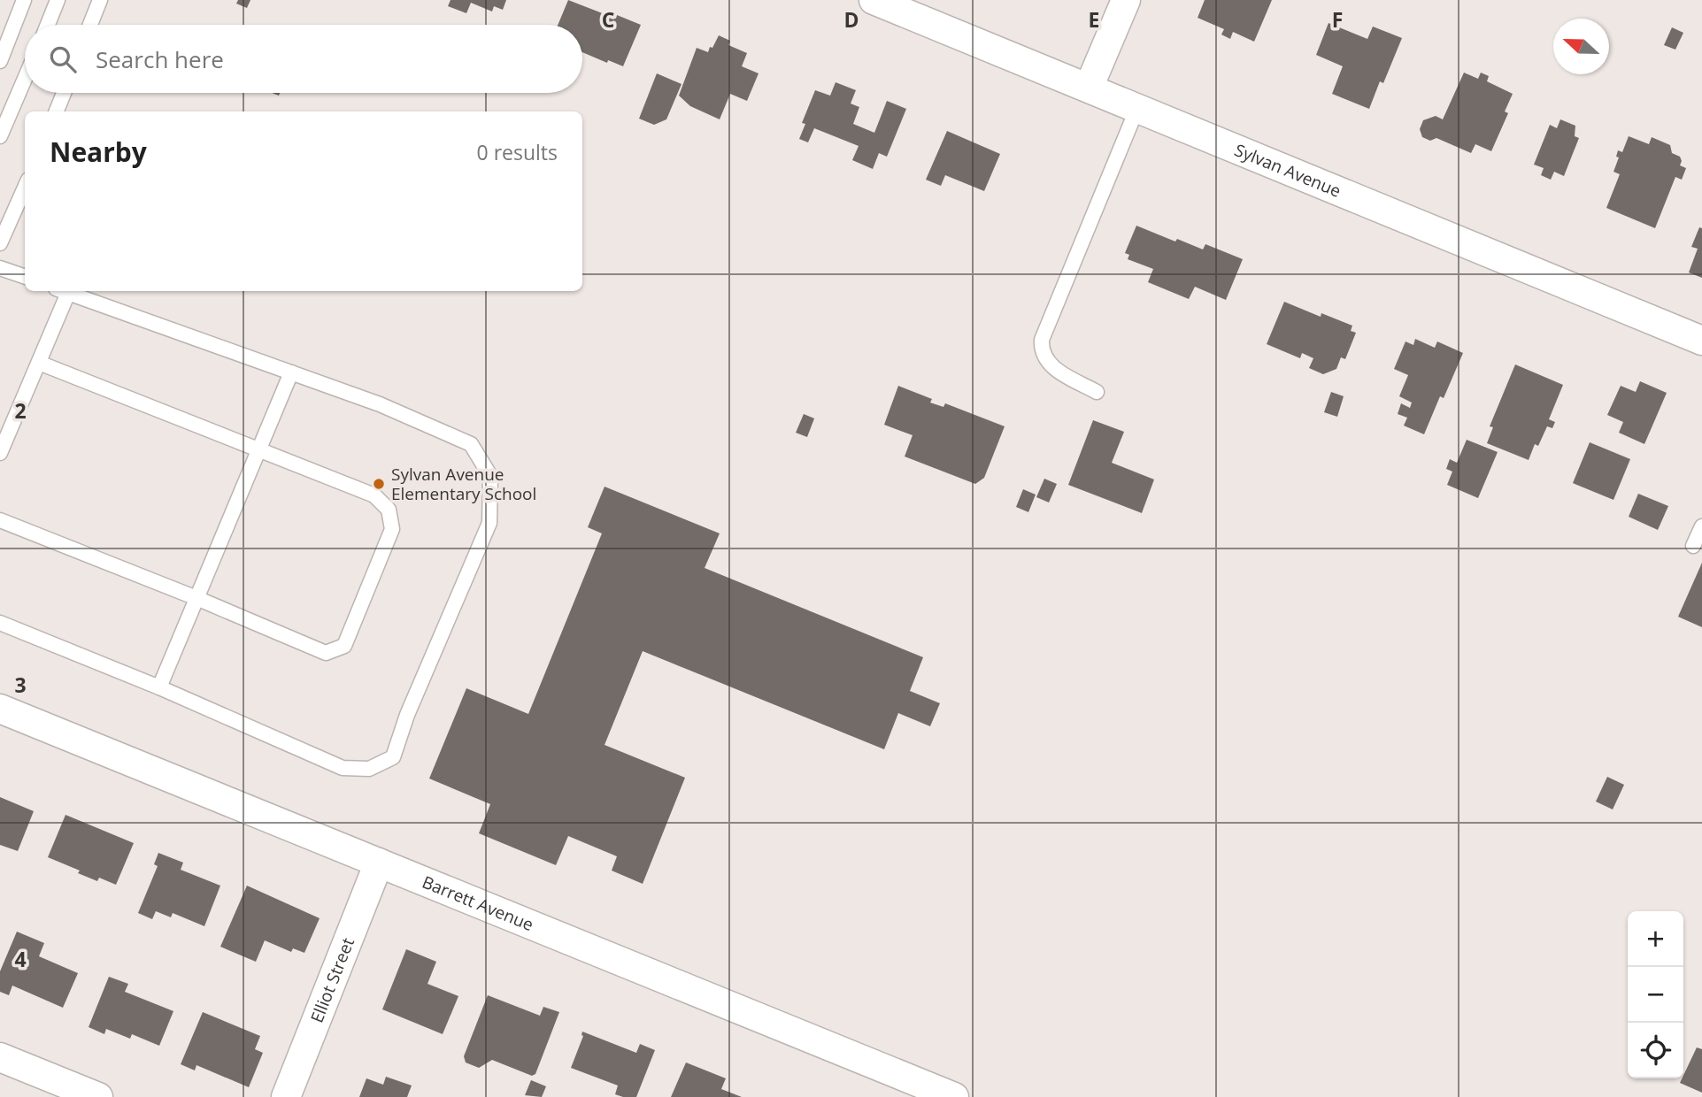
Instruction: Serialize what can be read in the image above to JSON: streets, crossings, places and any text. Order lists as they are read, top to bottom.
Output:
{
  "streets": {
    "street": ["Sylvan Avenue", "Barrett Avenue", "Elliot Street"]
  },
  "crossings": [
    ["Barrett Avenue", "Elliot Street"]
  ],
  "places": ["Sylvan Avenue Elementary School"],
  "north": "left",
  "page": {
    "search": "Search here",
    "heading": ["Nearby", "0 results"],
    "map_buttons": ["+", "−"]
  },
  "grid": {
    "columns": [
      "C",
      "D",
      "E",
      "F"
    ],
    "rows": ["2", "3", "4"]
  }
}
